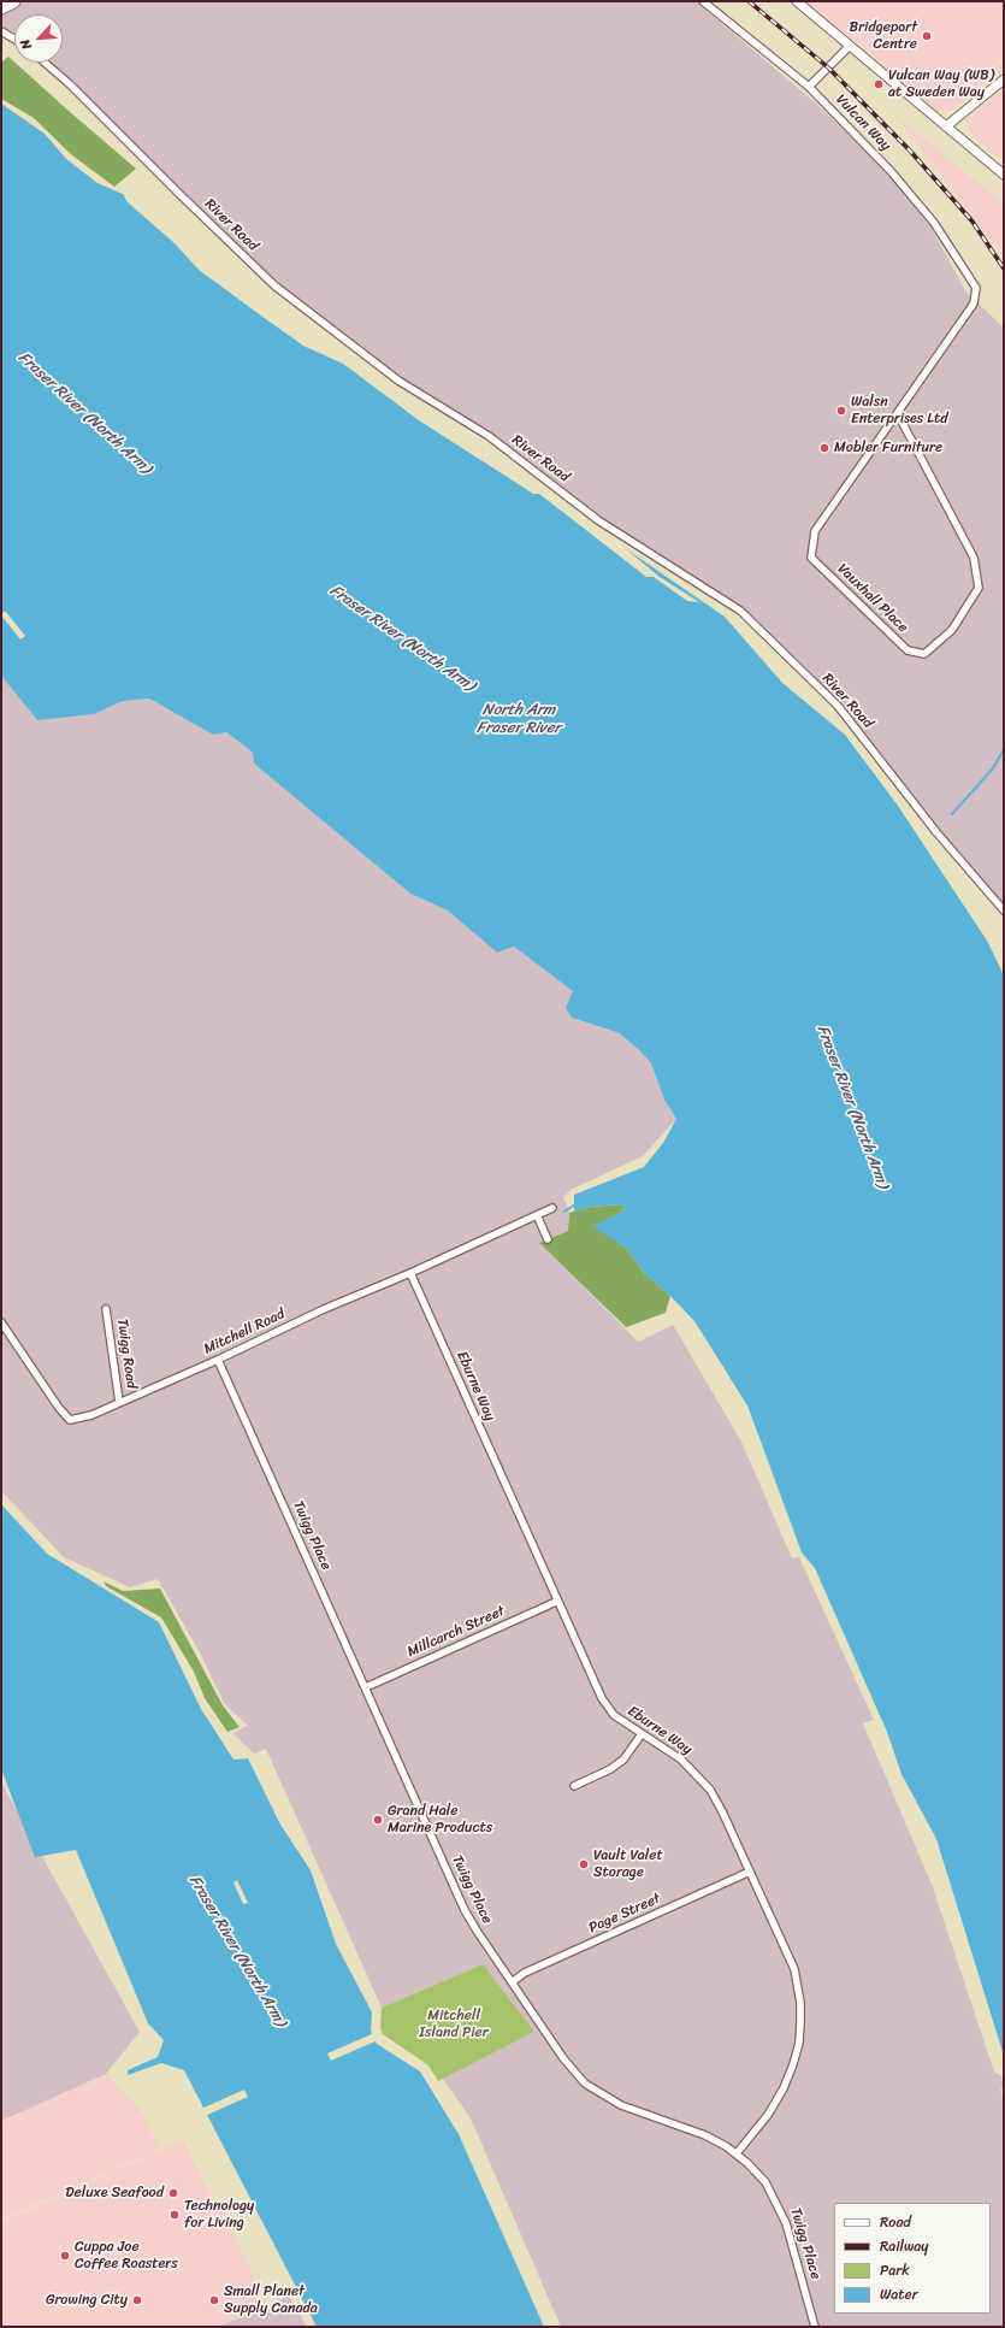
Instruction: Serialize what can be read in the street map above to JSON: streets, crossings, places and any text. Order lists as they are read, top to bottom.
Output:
{
  "streets": {
    "street": [
      "Vulcan Way",
      "River Road",
      "Vauxhall Place",
      "Mitchell Road",
      "Twigg Road",
      "Eburne Way",
      "Twigg Place",
      "Millcarch Street",
      "Page Street"
    ]
  },
  "crossings": [
    ["Vulcan Way", "Vauxhall Place"],
    ["Mitchell Road", "Twigg Road"],
    ["Mitchell Road", "Eburne Way"],
    ["Mitchell Road", "Twigg Place"],
    ["Eburne Way", "Twigg Place"],
    ["Eburne Way", "Millcarch Street"],
    ["Eburne Way", "Page Street"],
    ["Twigg Place", "Millcarch Street"],
    ["Twigg Place", "Page Street"]
  ],
  "water": ["Fraser River (North Arm)", "North Arm Fraser River"],
  "parks": ["Mitchell Island Pier"],
  "places": [
    "Bridgeport Centre",
    "Vulcan Way (WB) at Sweden Way",
    "Walsn Enterprises Ltd",
    "Mobler Furniture",
    "Grand Hale Marine Products",
    "Vault Valet Storage",
    "Deluxe Seafood",
    "Technology for Living",
    "Cuppa Joe Coffee Roasters",
    "Growing City",
    "Small Planet Supply Canada"
  ],
  "legend": [
    "Road",
    "Railway",
    "Park",
    "Water"
  ],
  "north": "bottom left"
}
